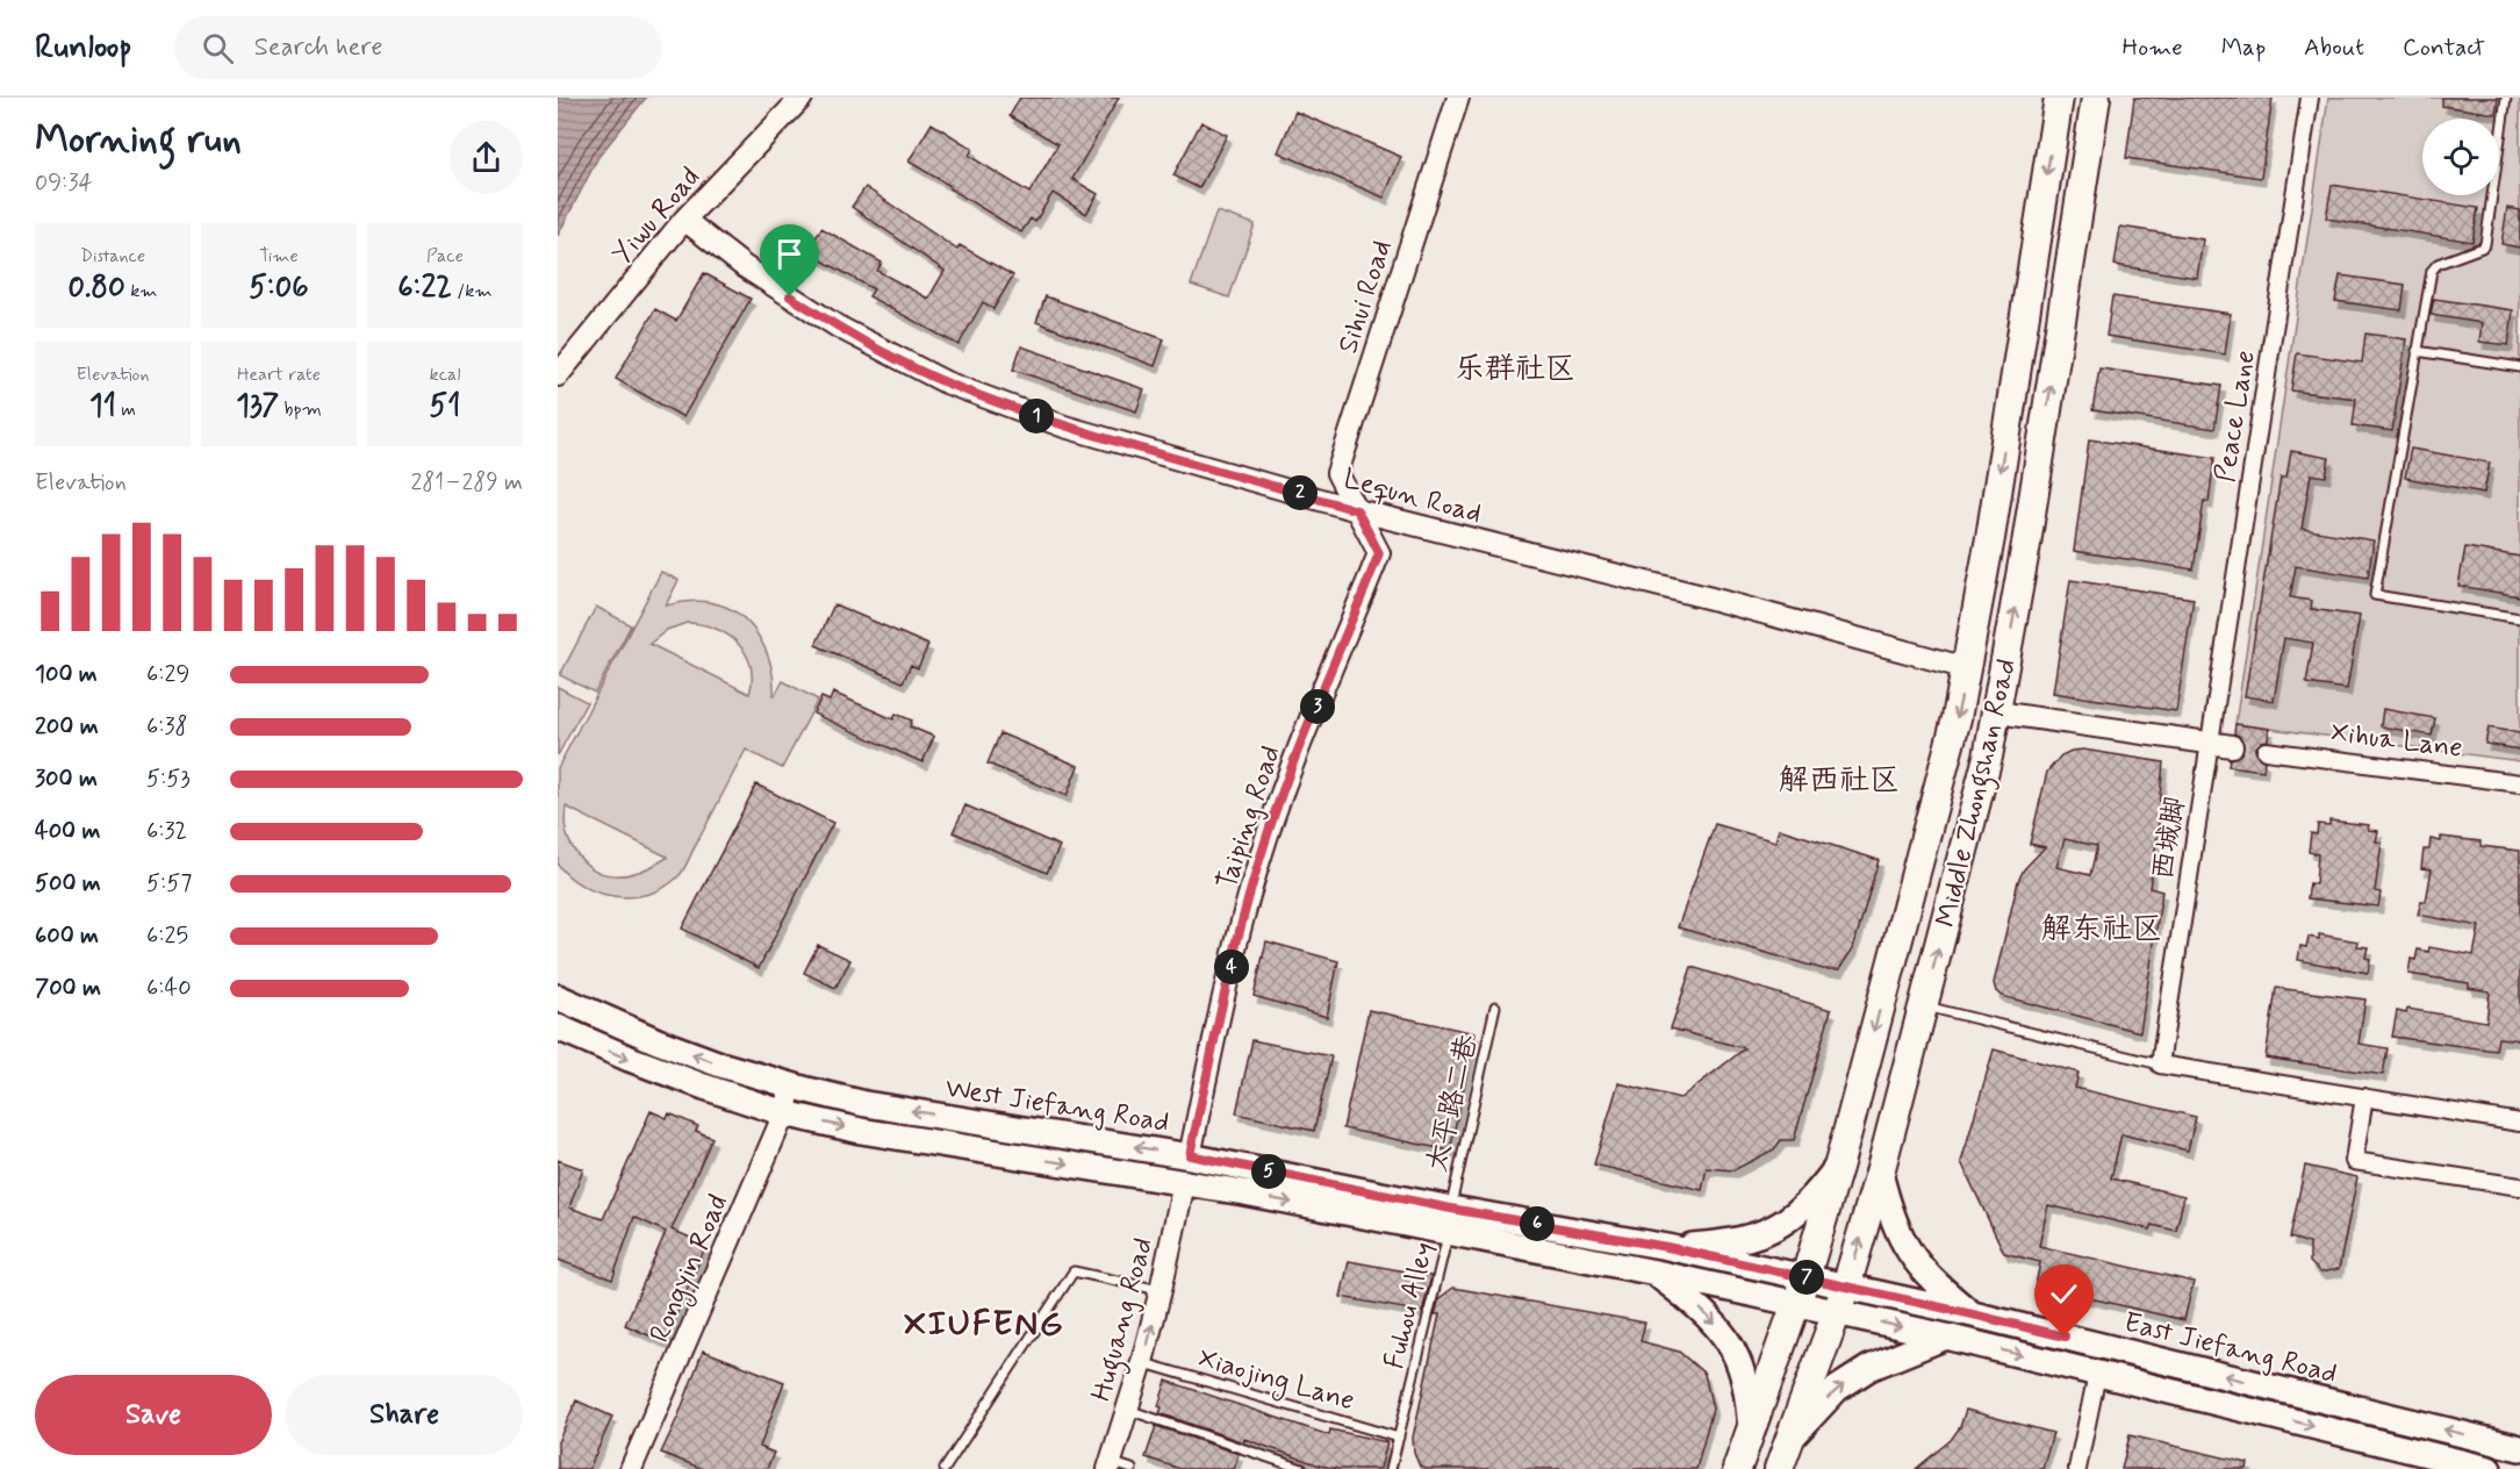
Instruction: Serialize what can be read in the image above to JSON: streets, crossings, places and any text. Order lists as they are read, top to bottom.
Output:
{
  "streets": {
    "highway": ["Middle Zhongshan Road"],
    "main road": ["West Jiefang Road", "East Jiefang Road"],
    "street": [
      "Yiwu Road",
      "Sihui Road",
      "Peace Lane",
      "Lequn Road",
      "Xihua Lane",
      "Taiping Road",
      "西城脚",
      "Rongyin Road",
      "Huguang Road"
    ],
    "lane": ["太平路二巷", "Fuhou Alley", "Xiaojing Lane"]
  },
  "crossings": [
    ["Yiwu Road", "Lequn Road"],
    ["Sihui Road", "Lequn Road"],
    ["Sihui Road", "Taiping Road"],
    ["Peace Lane", "西城脚"],
    ["Lequn Road", "Middle Zhongshan Road"],
    ["Lequn Road", "Taiping Road"],
    ["Middle Zhongshan Road", "West Jiefang Road"],
    ["Middle Zhongshan Road", "East Jiefang Road"],
    ["Taiping Road", "West Jiefang Road"],
    ["太平路二巷", "West Jiefang Road"],
    ["太平路二巷", "Fuhou Alley"],
    ["West Jiefang Road", "Rongyin Road"],
    ["West Jiefang Road", "Fuhou Alley"],
    ["West Jiefang Road", "Huguang Road"],
    ["West Jiefang Road", "East Jiefang Road"],
    ["Fuhou Alley", "Xiaojing Lane"],
    ["Huguang Road", "Xiaojing Lane"]
  ],
  "districts": [
    "乐群社区",
    "解西社区",
    "解东社区",
    "XIUFENG"
  ],
  "page": {
    "header": "Runloop",
    "search": "Search here",
    "nav": [
      "Home",
      "Map",
      "About",
      "Contact"
    ],
    "heading": ["Morning run", "09:34"],
    "stats": [
      ["Distance", "0.80 km"],
      ["Time", "5:06"],
      ["Pace", "6:22 /km"],
      ["Elevation", "11 m"],
      ["Heart rate", "137 bpm"],
      ["kcal", "51"]
    ],
    "pins": [
      "1",
      "2",
      "3",
      "4",
      "5",
      "6",
      "7"
    ],
    "chart": ["Elevation", "281–289 m"],
    "list": [
      {
        "name": "100 m",
        "note": "6:29"
      },
      {
        "name": "200 m",
        "note": "6:38"
      },
      {
        "name": "300 m",
        "note": "5:53"
      },
      {
        "name": "400 m",
        "note": "6:32"
      },
      {
        "name": "500 m",
        "note": "5:57"
      },
      {
        "name": "600 m",
        "note": "6:25"
      },
      {
        "name": "700 m",
        "note": "6:40"
      }
    ],
    "buttons": ["Save", "Share"]
  }
}
